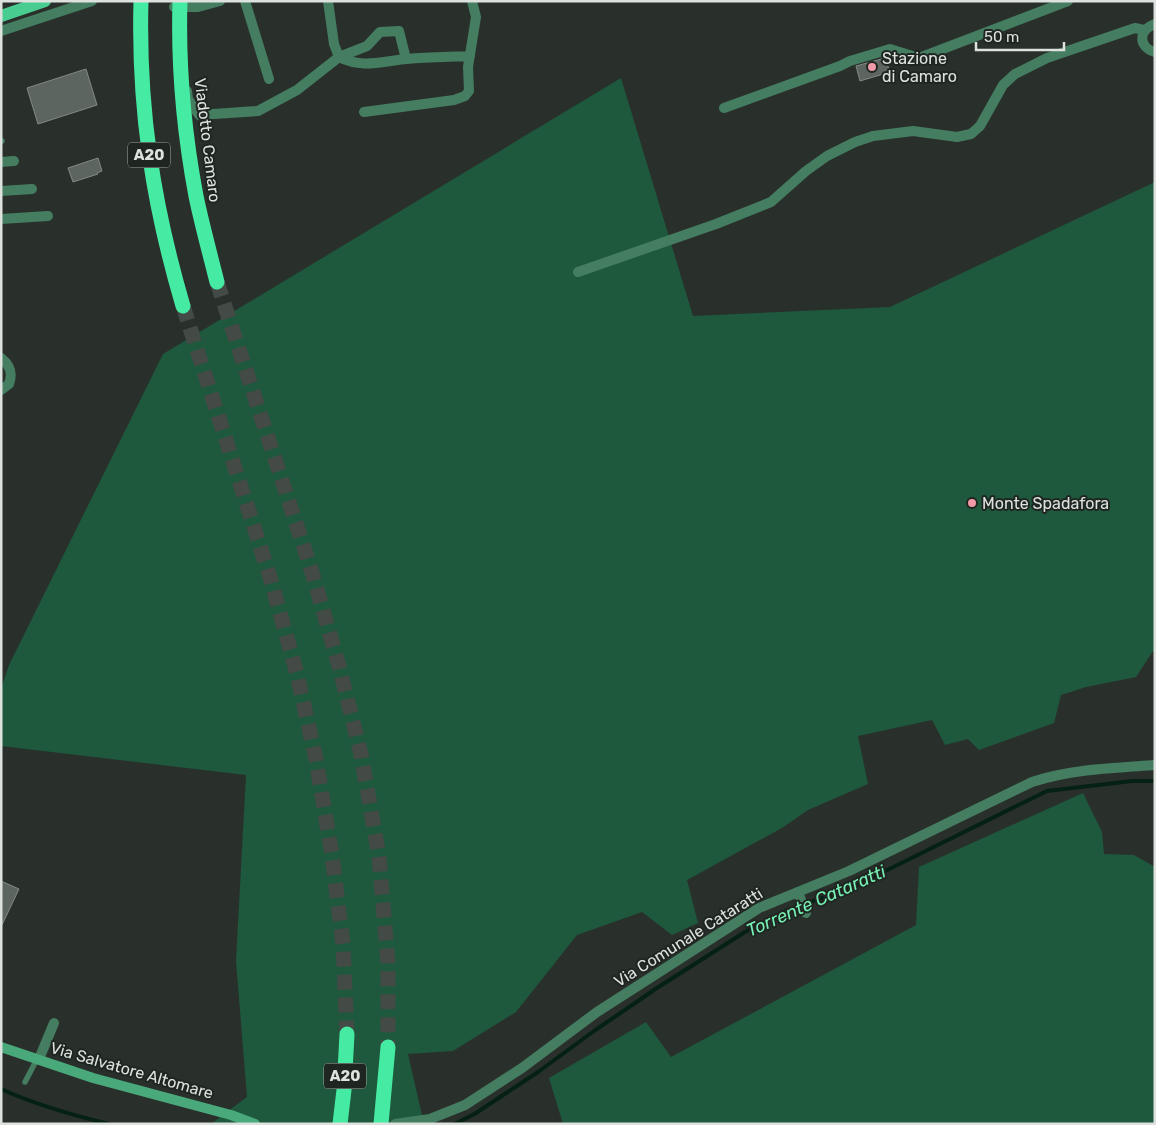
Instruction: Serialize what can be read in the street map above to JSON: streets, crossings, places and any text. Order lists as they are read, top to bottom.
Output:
{
  "streets": {
    "highway": ["Viadotto Camaro", "A20"],
    "street": ["Via Comunale Cataratti", "Via Salvatore Altomare"]
  },
  "water": ["Torrente Cataratti"],
  "places": ["Stazione di Camaro", "Monte Spadafora"],
  "scale_bar": "50 m"
}
